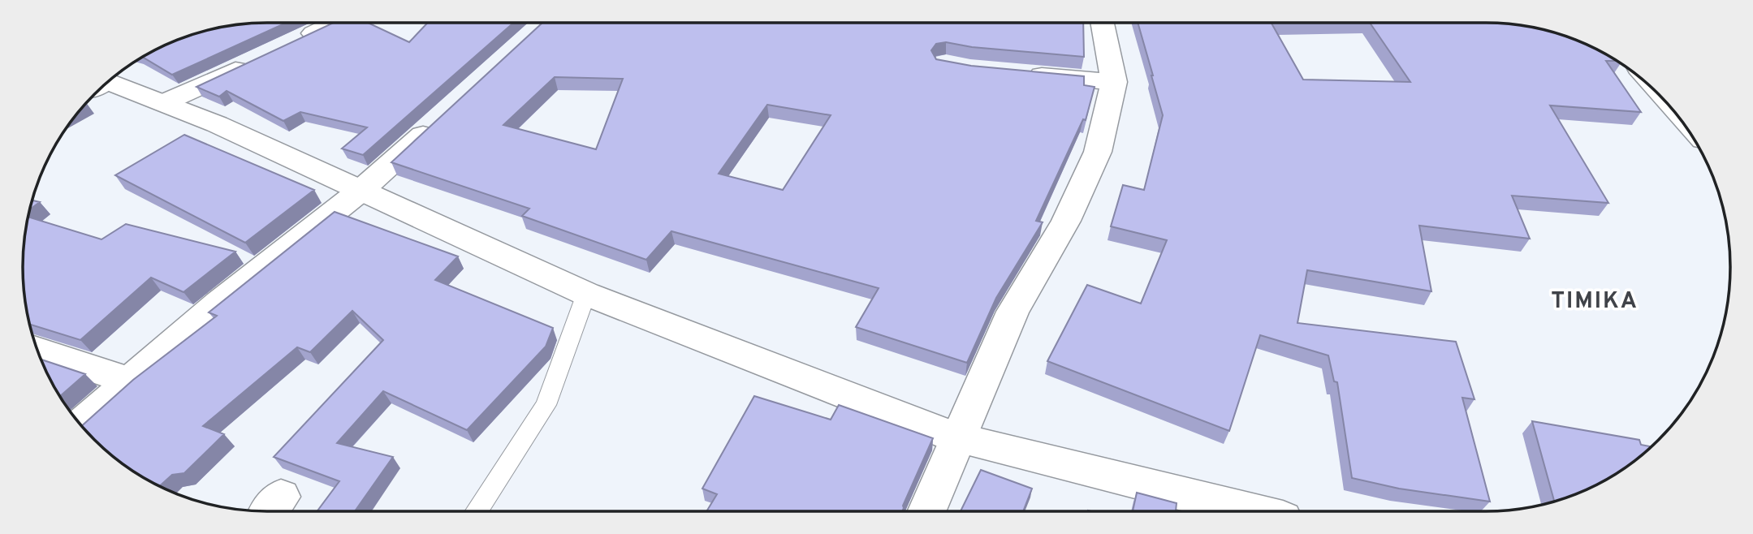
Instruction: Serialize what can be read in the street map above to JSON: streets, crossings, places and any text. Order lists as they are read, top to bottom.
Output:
{
  "districts": ["TIMIKA"]
}
